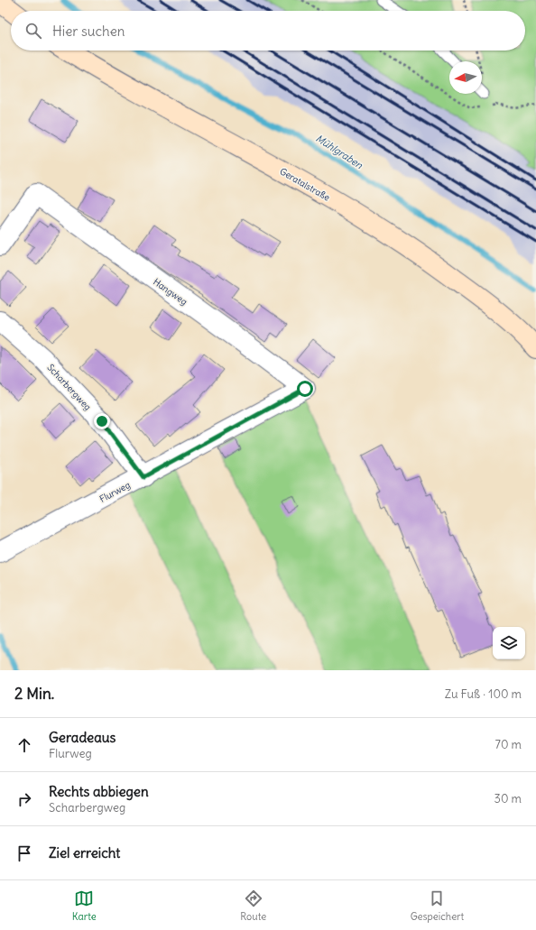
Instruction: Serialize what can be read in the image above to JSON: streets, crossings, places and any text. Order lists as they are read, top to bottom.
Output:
{
  "streets": {
    "street": [
      "Geratalstraße",
      "Hangweg",
      "Scharbergweg",
      "Flurweg"
    ]
  },
  "crossings": [
    ["Hangweg", "Flurweg"],
    ["Scharbergweg", "Flurweg"]
  ],
  "water": ["Mühlgraben"],
  "north": "left",
  "page": {
    "search": "Hier suchen",
    "heading": ["2 Min.", "Zu Fuß · 100 m"],
    "list": [
      ["Geradeaus", "Flurweg", "70 m"],
      ["Rechts abbiegen", "Scharbergweg", "30 m"],
      "Ziel erreicht"
    ],
    "nav": ["Karte", "Route", "Gespeichert"]
  }
}
